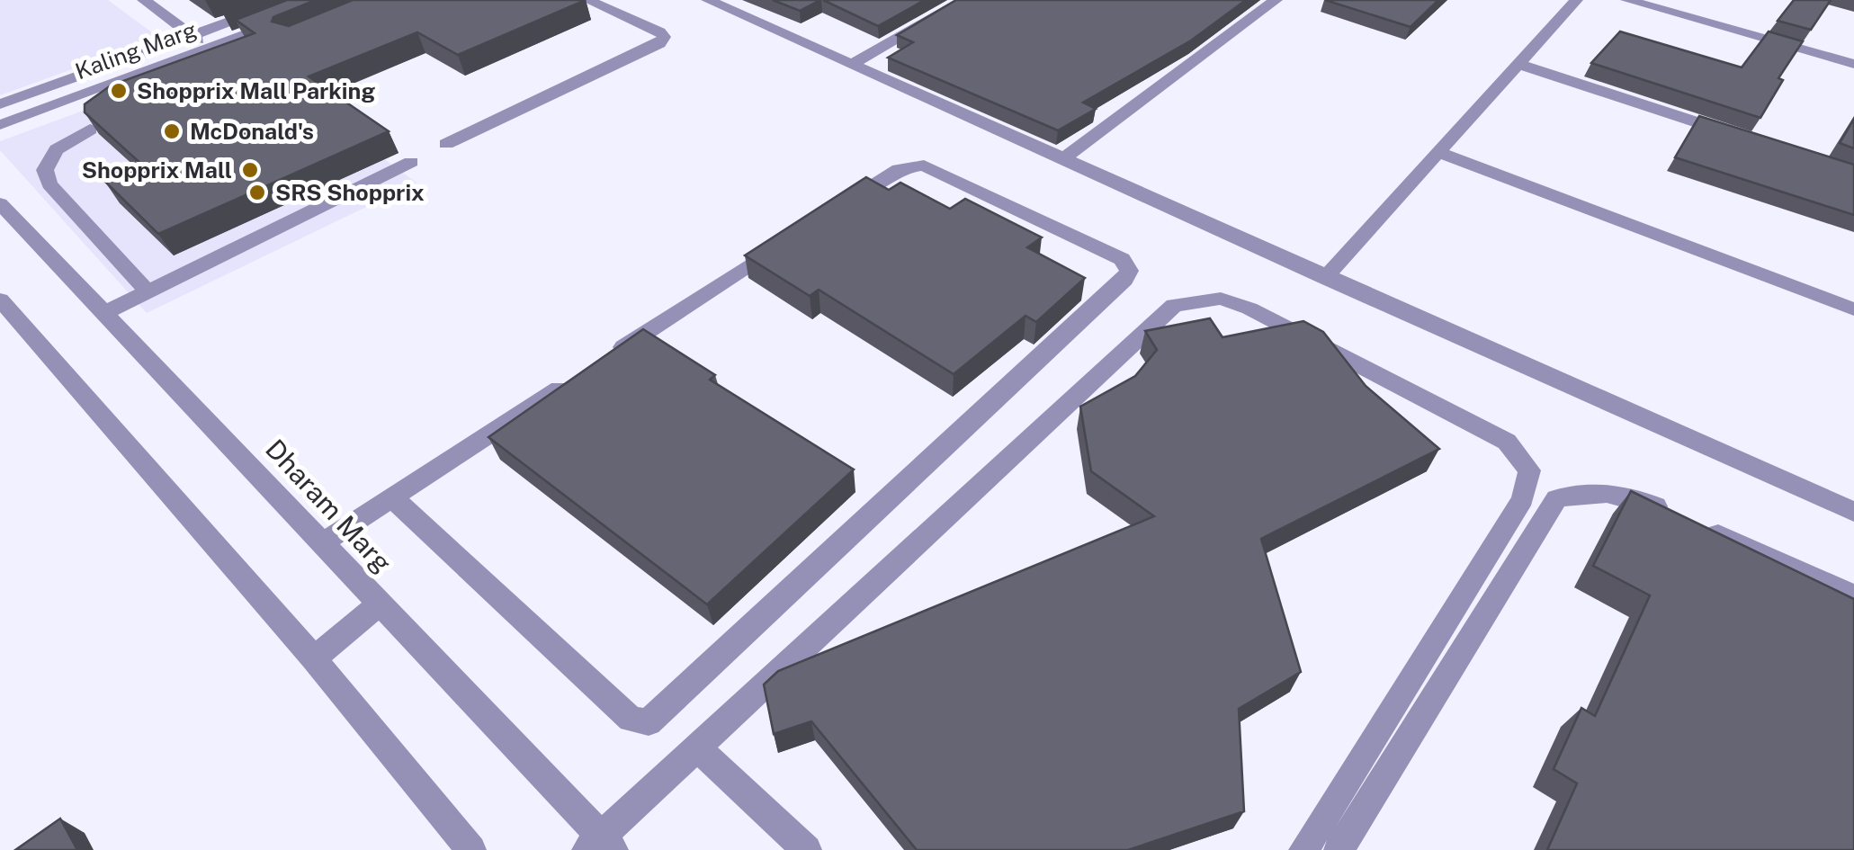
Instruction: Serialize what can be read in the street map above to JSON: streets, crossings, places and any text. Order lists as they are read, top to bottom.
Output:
{
  "streets": {
    "street": ["Kaling Marg", "Dharam Marg"]
  },
  "places": [
    "Shopprix Mall Parking",
    "McDonald's",
    "Shopprix Mall",
    "SRS Shopprix"
  ]
}
